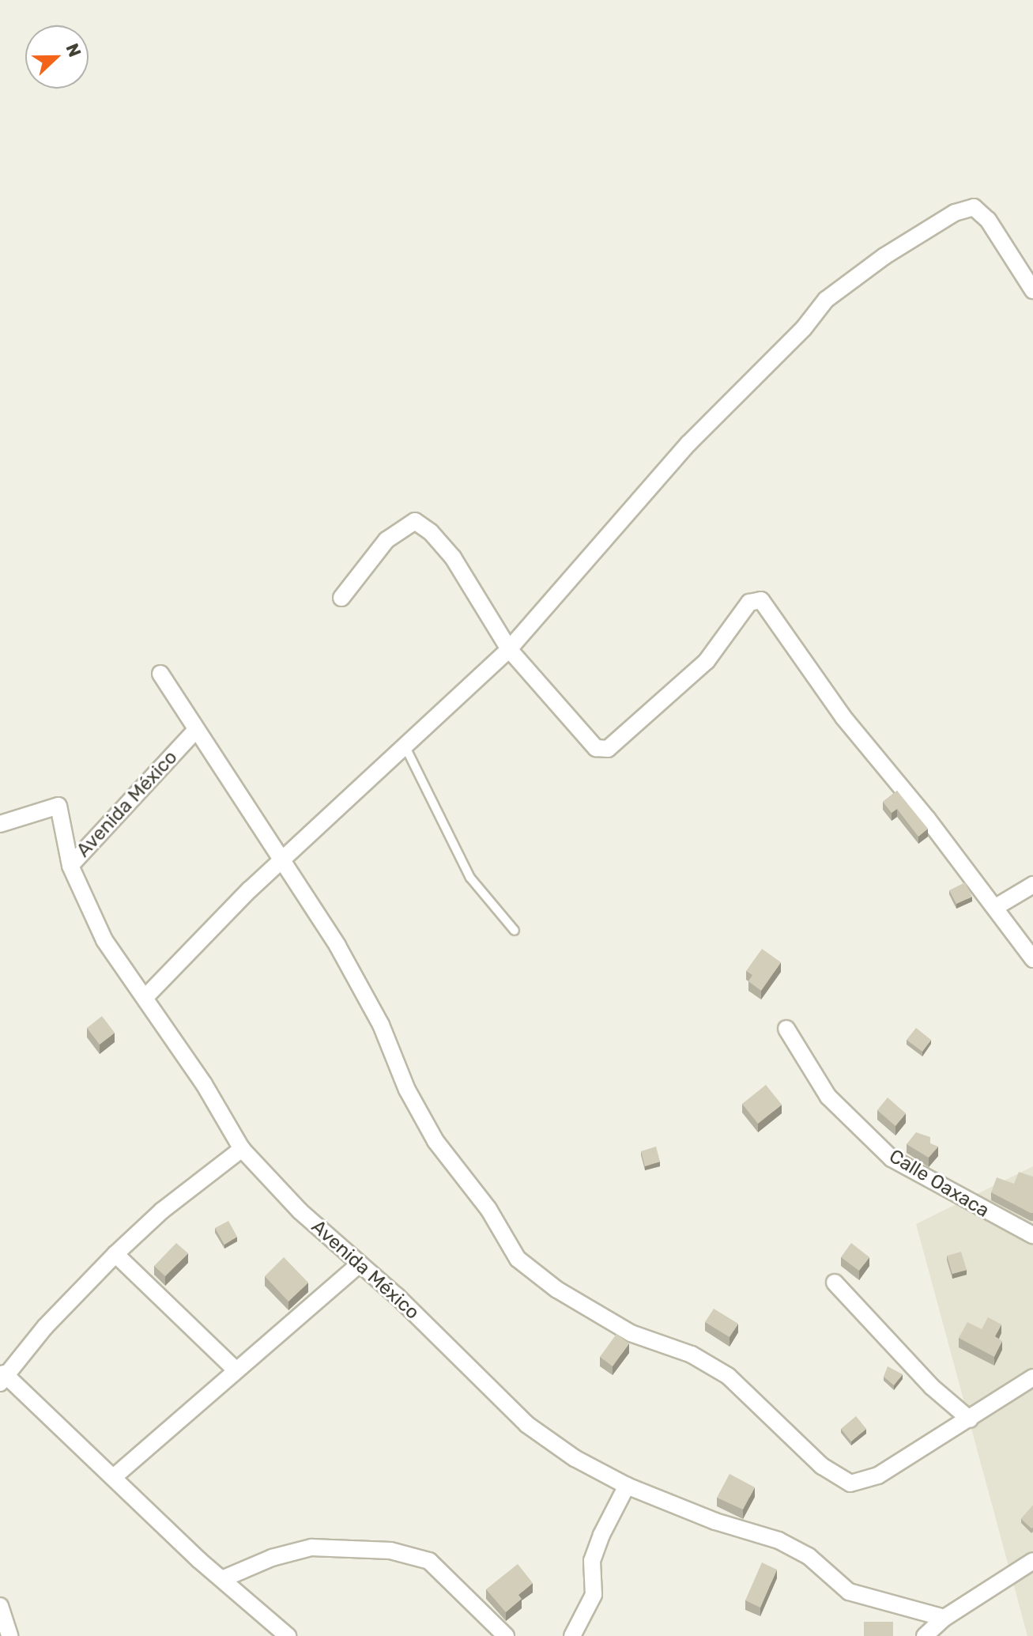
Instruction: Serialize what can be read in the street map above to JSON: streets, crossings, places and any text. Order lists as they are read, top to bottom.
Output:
{
  "streets": {
    "street": ["Avenida México", "Calle Oaxaca"]
  },
  "north": "right"
}
